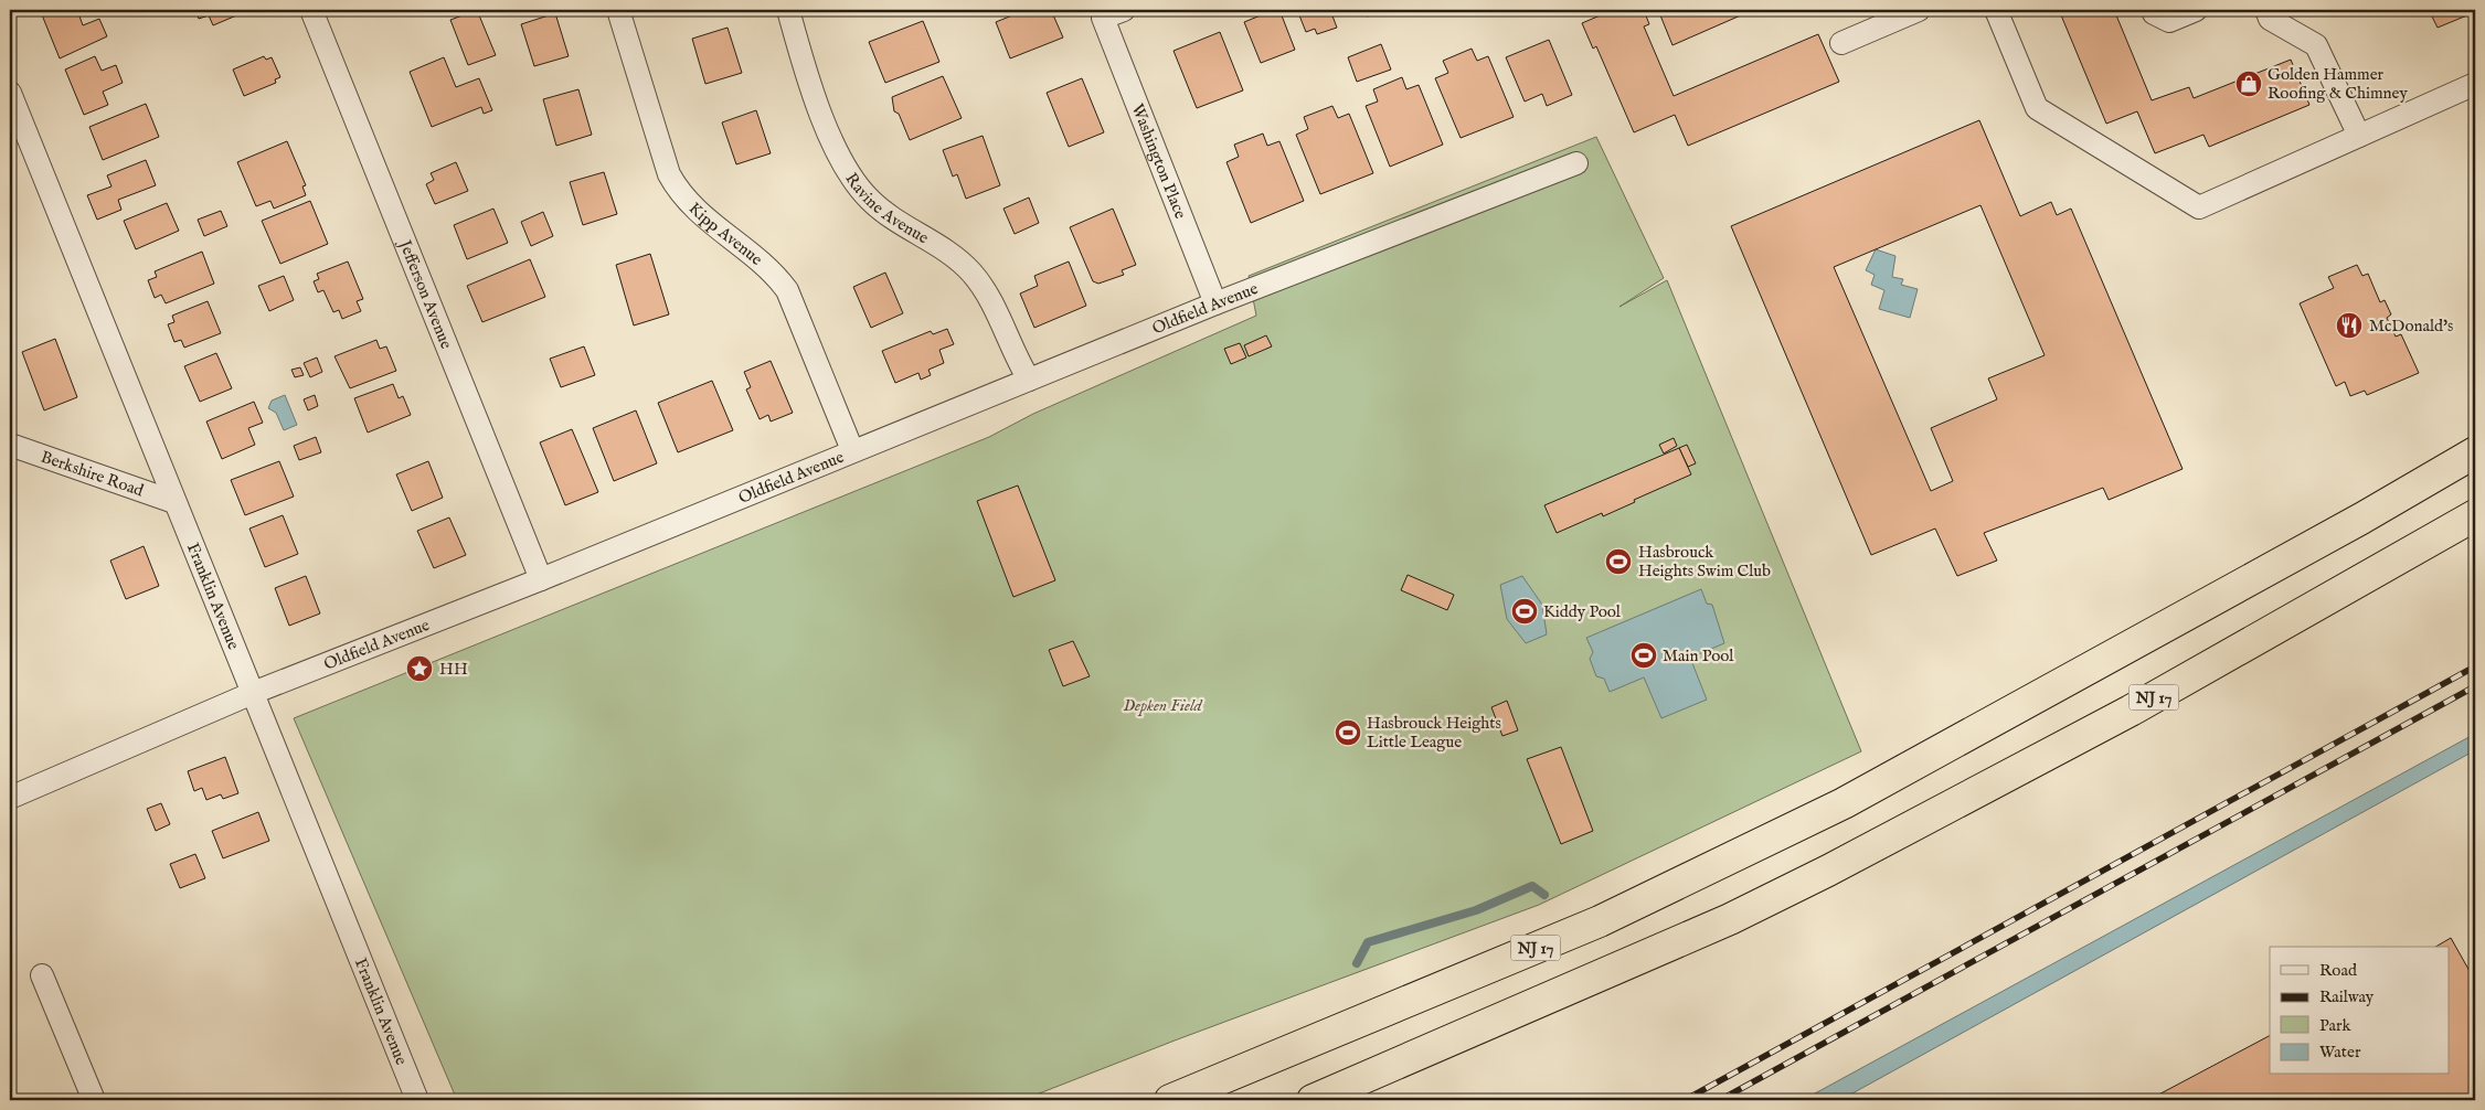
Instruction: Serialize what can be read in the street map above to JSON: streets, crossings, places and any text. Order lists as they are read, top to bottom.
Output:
{
  "streets": {
    "highway": ["NJ 17"],
    "street": [
      "Washington Place",
      "Ravine Avenue",
      "Kipp Avenue",
      "Jefferson Avenue",
      "Oldfield Avenue",
      "Berkshire Road",
      "Franklin Avenue"
    ]
  },
  "crossings": [
    ["Washington Place", "Oldfield Avenue"],
    ["Ravine Avenue", "Oldfield Avenue"],
    ["Kipp Avenue", "Oldfield Avenue"],
    ["Jefferson Avenue", "Oldfield Avenue"],
    ["Oldfield Avenue", "Franklin Avenue"],
    ["Berkshire Road", "Franklin Avenue"]
  ],
  "parks": ["Depken Field"],
  "places": {
    "shop": ["Golden Hammer Roofing & Chimney"],
    "restaurant": ["McDonald's"],
    "sports": [
      "Hasbrouck Heights Swim Club",
      "Kiddy Pool",
      "Main Pool",
      "Hasbrouck Heights Little League"
    ],
    "place": ["HH"]
  },
  "legend": [
    "Road",
    "Railway",
    "Park",
    "Water"
  ]
}
